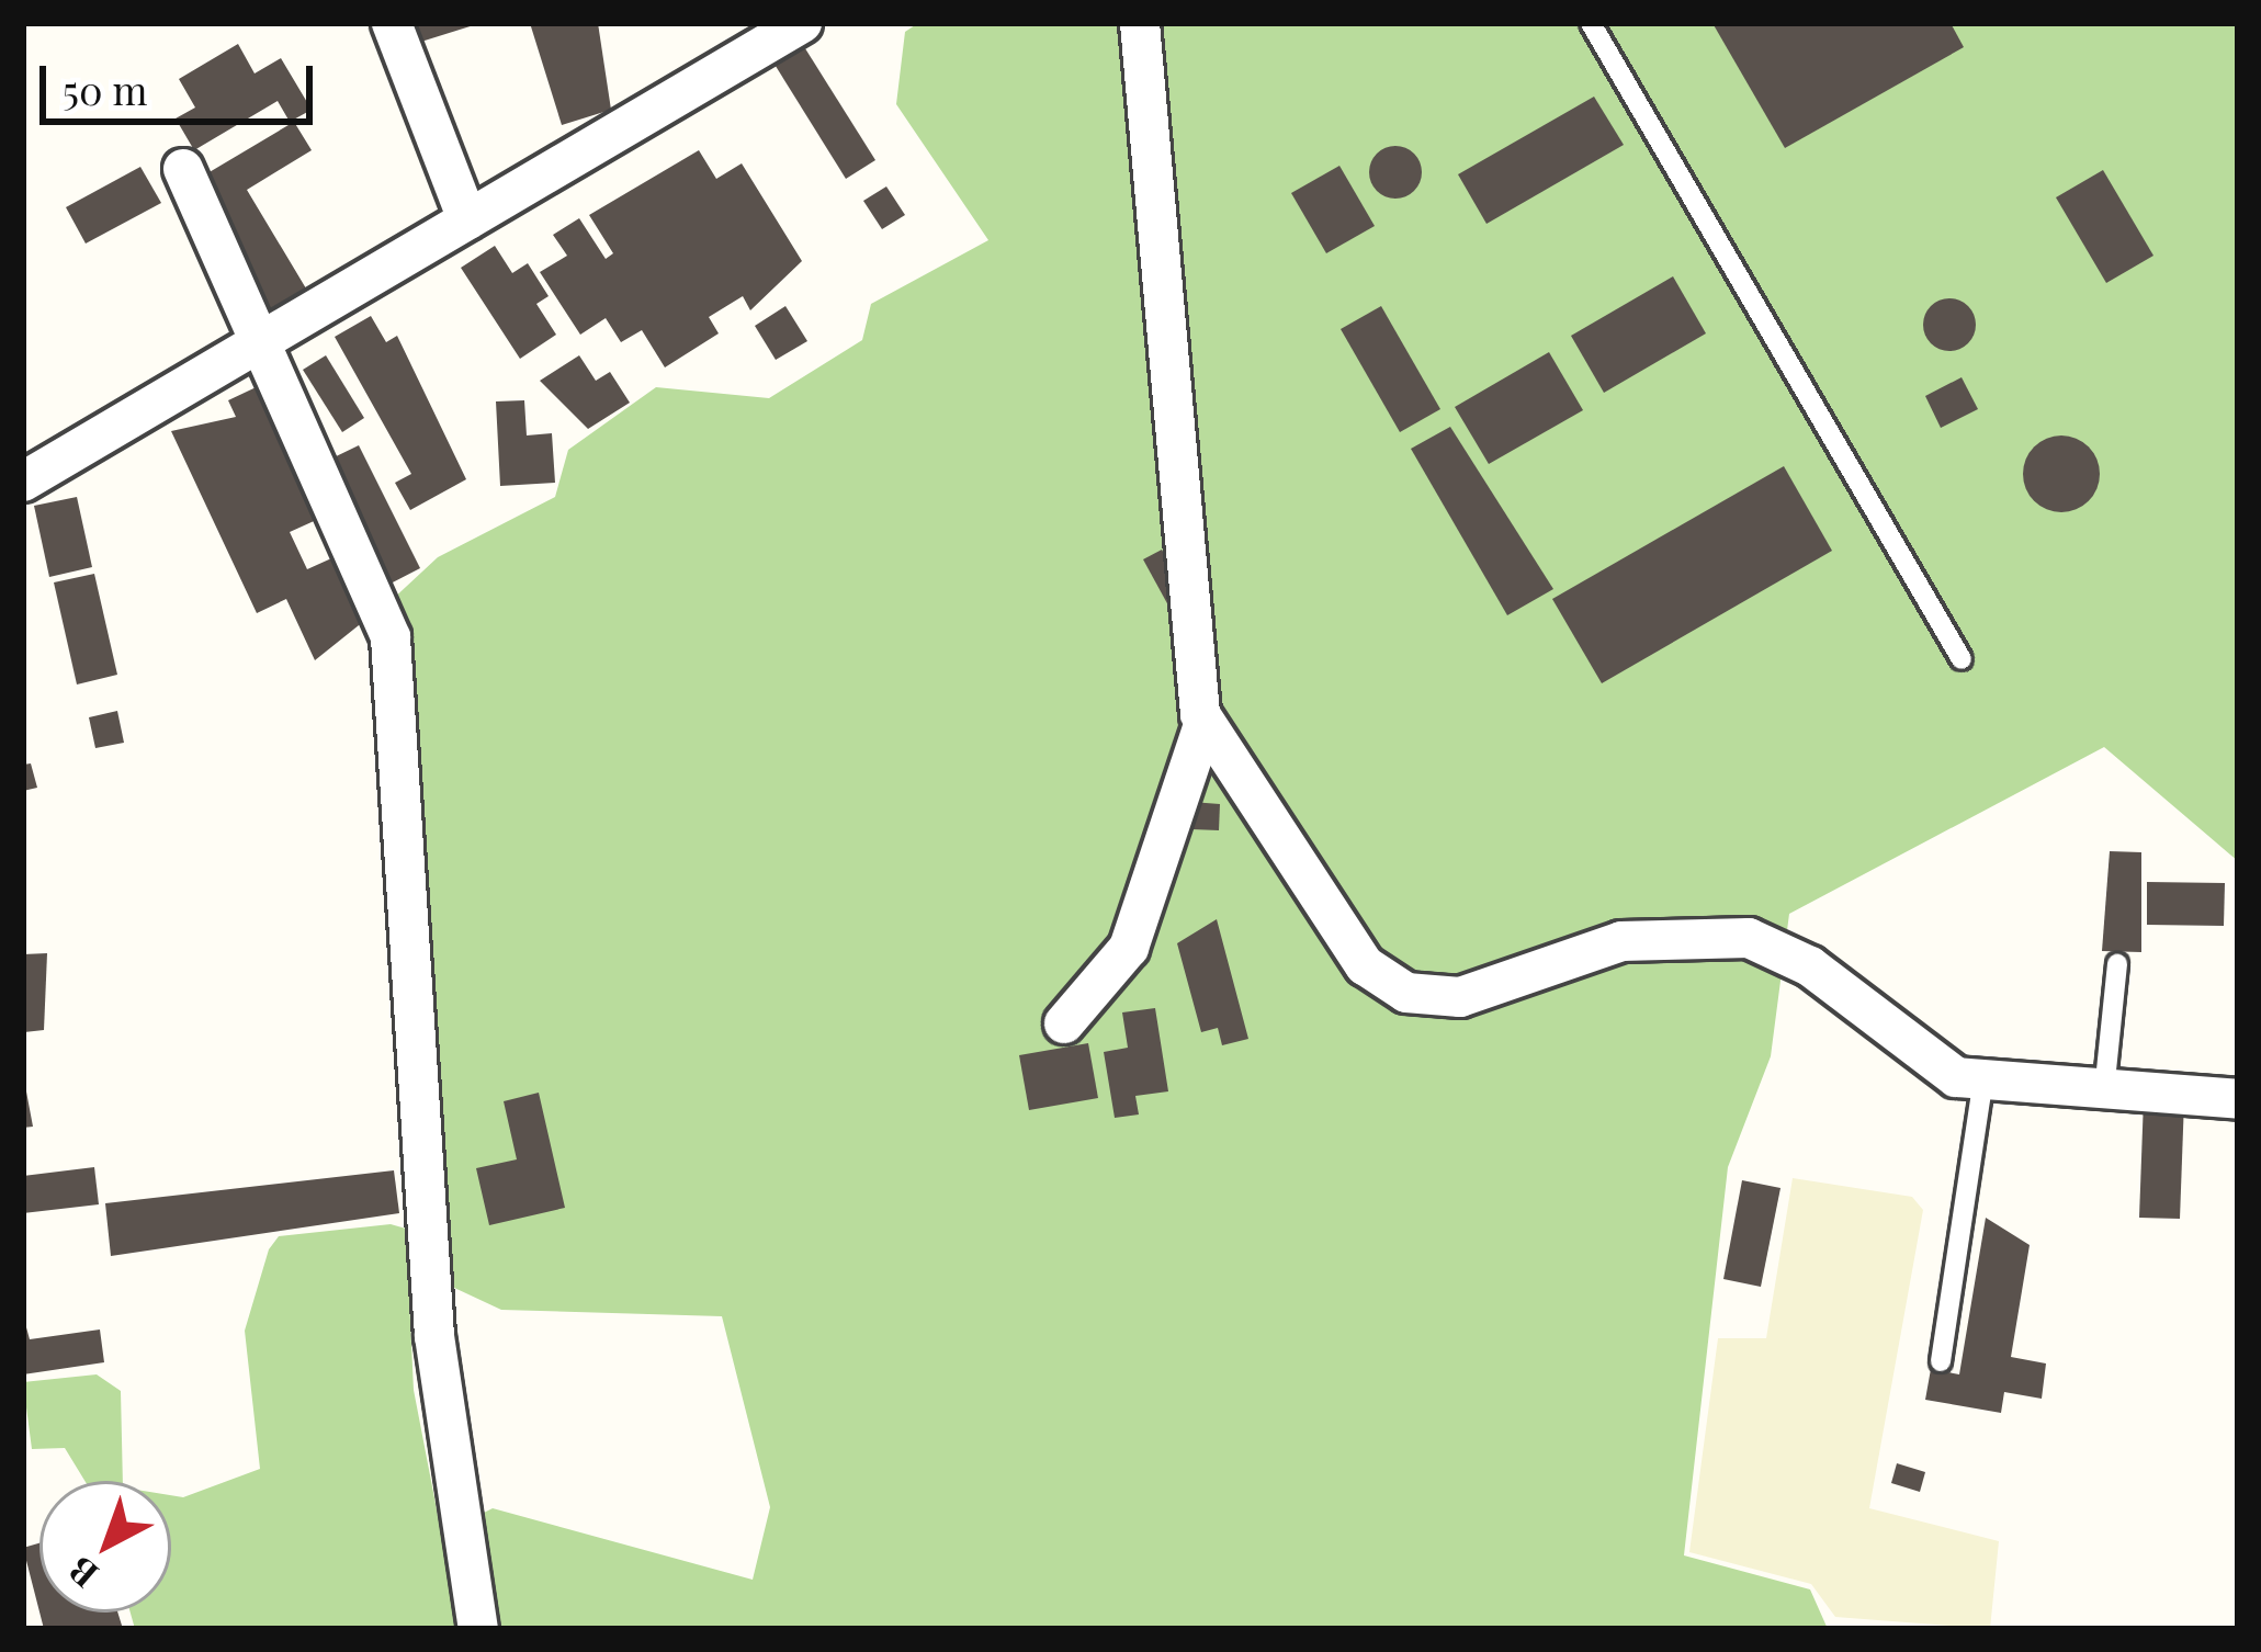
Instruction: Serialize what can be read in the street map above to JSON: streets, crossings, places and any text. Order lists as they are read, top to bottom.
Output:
{
  "scale_bar": "50 m",
  "north": "bottom left"
}
